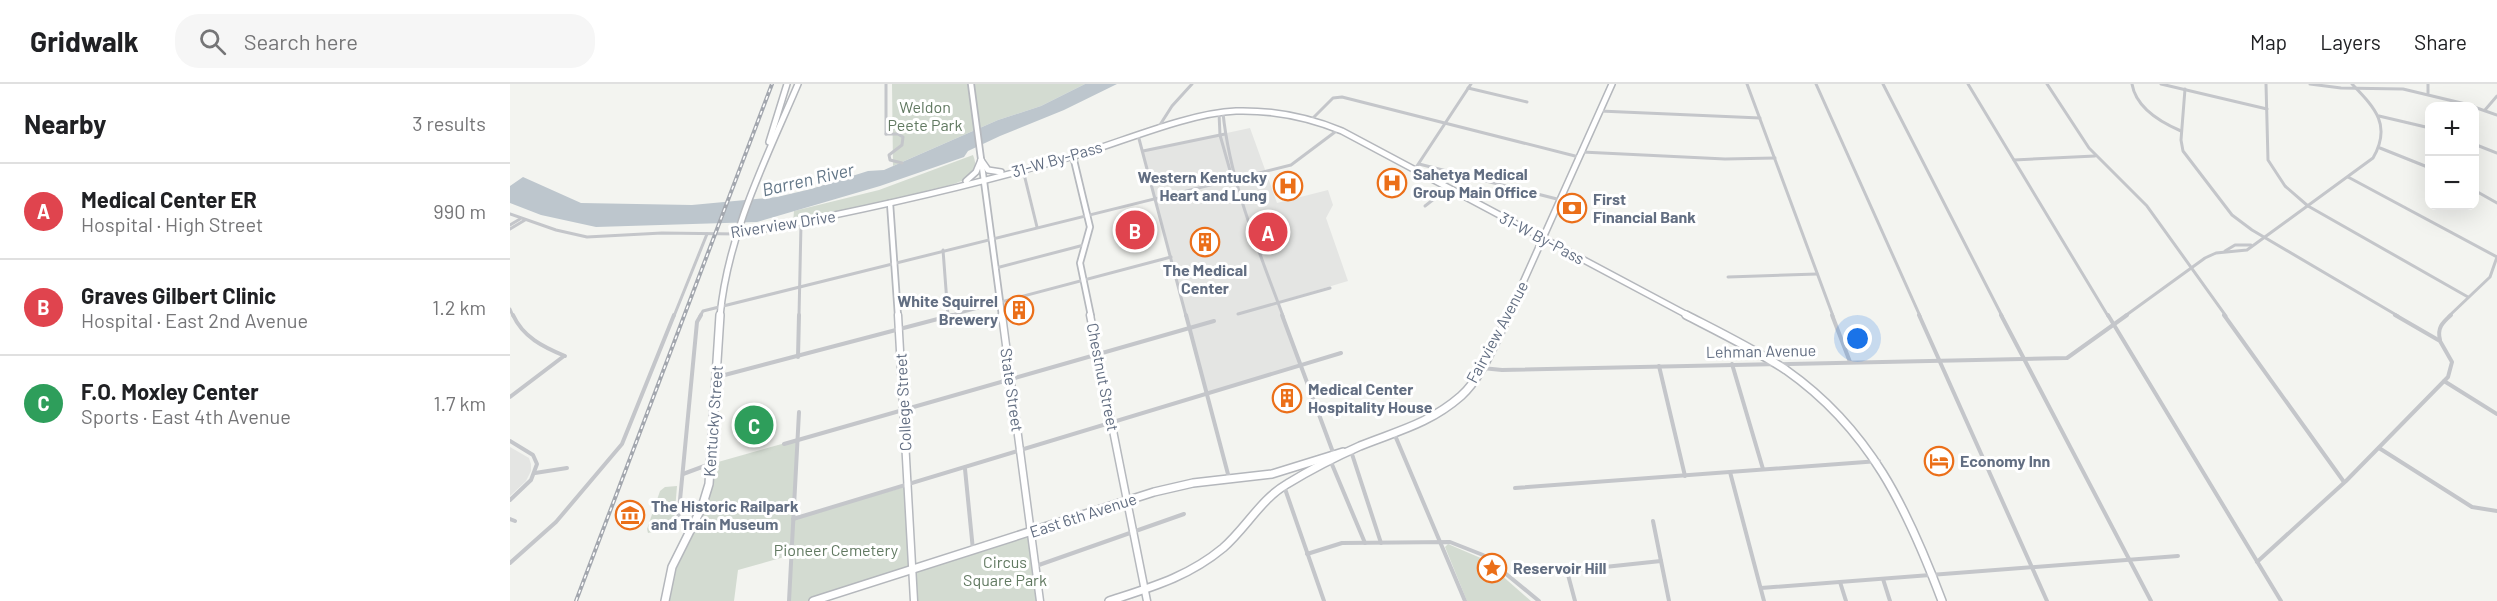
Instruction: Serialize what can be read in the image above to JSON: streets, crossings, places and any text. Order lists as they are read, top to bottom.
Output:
{
  "streets": {
    "main road": [
      "31-W By-Pass",
      "Riverview Drive",
      "Fairview Avenue",
      "Kentucky Street",
      "East 6th Avenue"
    ],
    "street": [
      "Lehman Avenue",
      "Chestnut Street",
      "State Street",
      "College Street"
    ]
  },
  "crossings": [
    ["31-W By-Pass", "Riverview Drive"],
    ["31-W By-Pass", "Fairview Avenue"],
    ["31-W By-Pass", "Lehman Avenue"],
    ["31-W By-Pass", "Chestnut Street"],
    ["31-W By-Pass", "State Street"],
    ["Riverview Drive", "State Street"],
    ["Riverview Drive", "College Street"],
    ["Riverview Drive", "Kentucky Street"],
    ["Fairview Avenue", "Lehman Avenue"],
    ["Fairview Avenue", "Chestnut Street"],
    ["Fairview Avenue", "East 6th Avenue"],
    ["Chestnut Street", "East 6th Avenue"],
    ["State Street", "East 6th Avenue"],
    ["College Street", "East 6th Avenue"]
  ],
  "water": ["Barren River"],
  "parks": ["Weldon Peete Park", "Pioneer Cemetery", "Circus Square Park"],
  "places": {
    "hospital": ["Sahetya Medical Group Main Office", "Western Kentucky Heart and Lung"],
    "bank": ["First Financial Bank"],
    "building": ["The Medical Center", "White Squirrel Brewery", "Medical Center Hospitality House"],
    "hotel": ["Economy Inn"],
    "museum": ["The Historic Railpark and Train Museum"],
    "place": ["Reservoir Hill"]
  },
  "page": {
    "header": "Gridwalk",
    "search": "Search here",
    "nav": ["Map", "Layers", "Share"],
    "heading": ["Nearby", "3 results"],
    "map_buttons": ["+", "−"],
    "list": [
      {
        "mark": "A",
        "name": "Medical Center ER",
        "note": "Hospital · High Street",
        "value": "990 m"
      },
      {
        "mark": "B",
        "name": "Graves Gilbert Clinic",
        "note": "Hospital · East 2nd Avenue",
        "value": "1.2 km"
      },
      {
        "mark": "C",
        "name": "F.O. Moxley Center",
        "note": "Sports · East 4th Avenue",
        "value": "1.7 km"
      }
    ],
    "pins": ["B", "A", "C"]
  }
}
